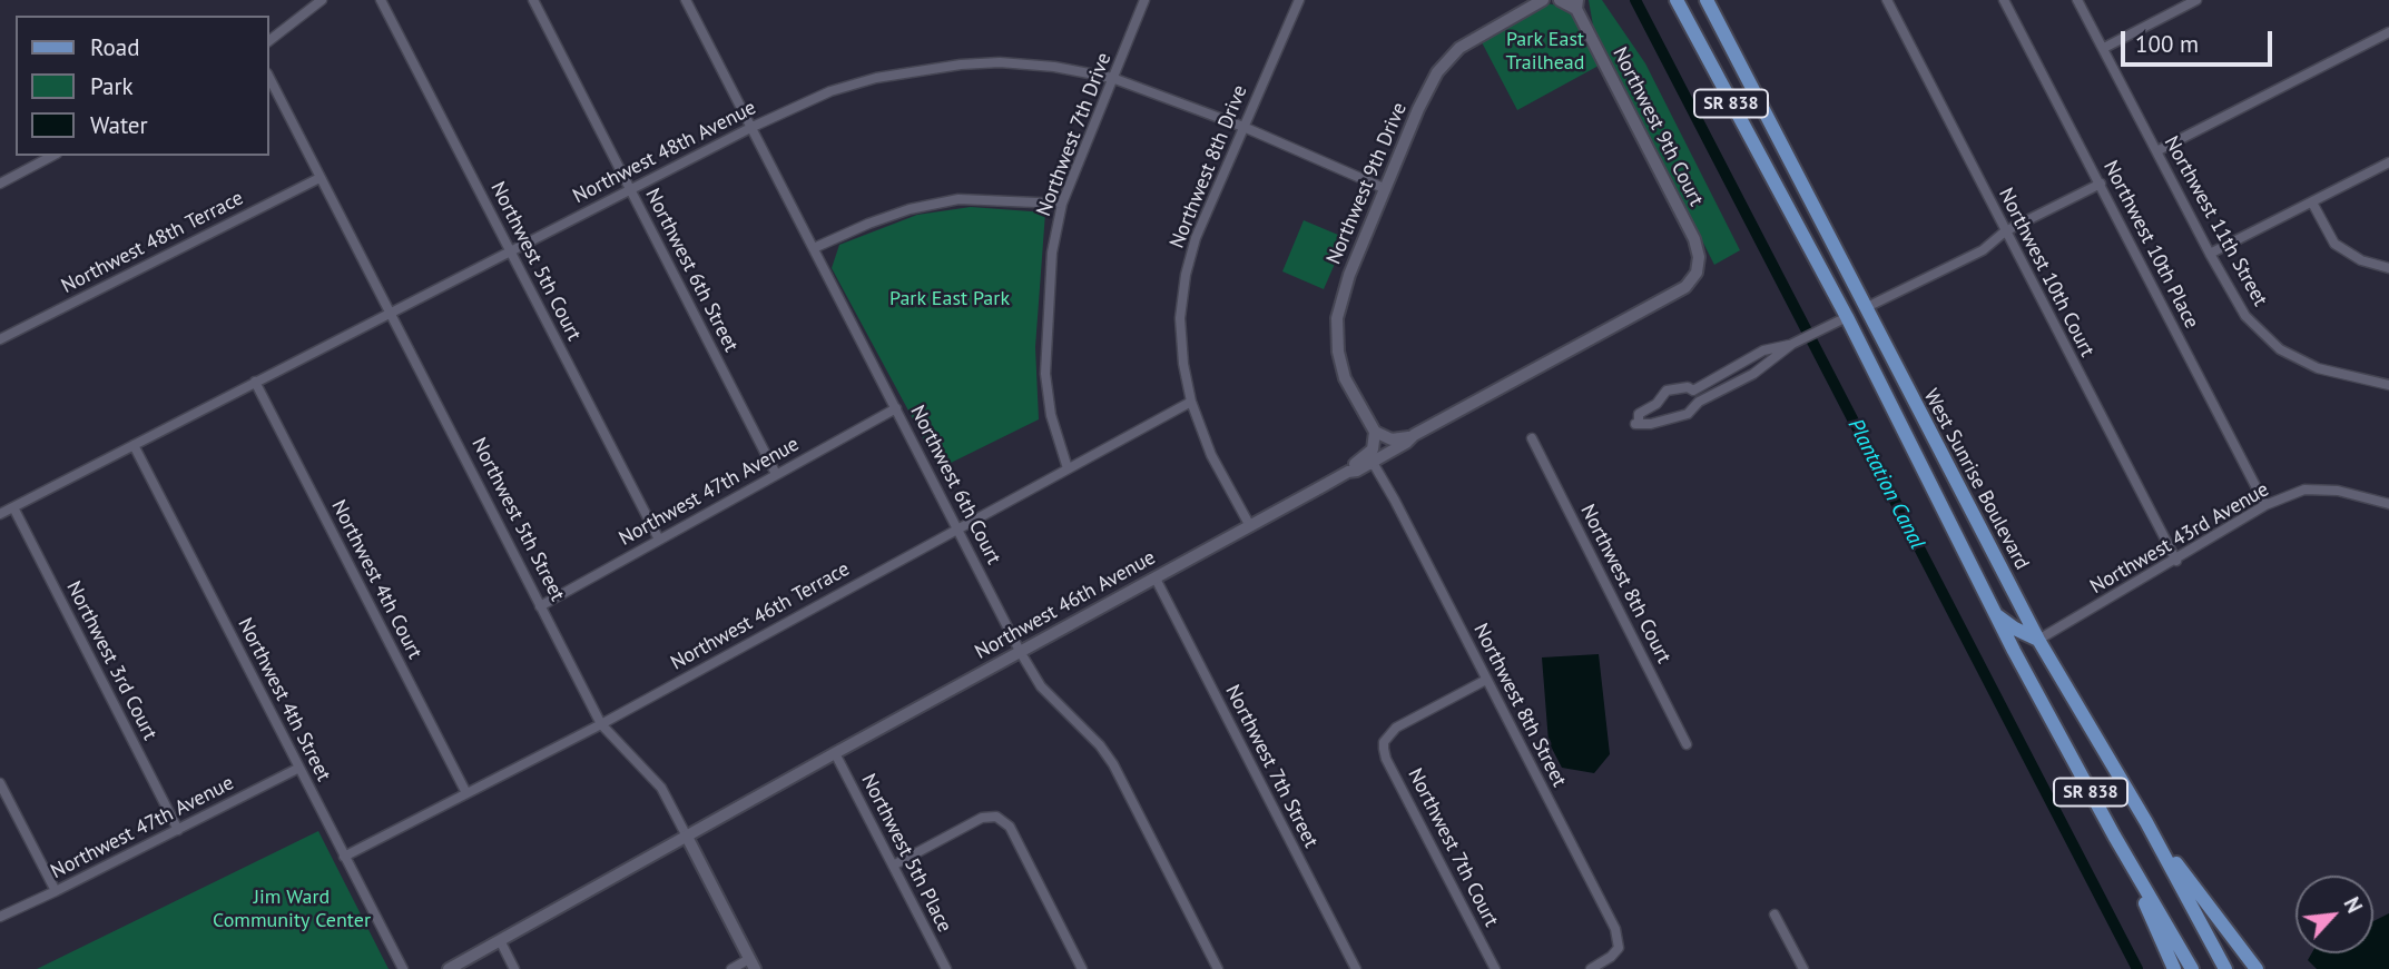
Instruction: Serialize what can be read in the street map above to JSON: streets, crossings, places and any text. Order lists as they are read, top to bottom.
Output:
{
  "streets": {
    "main road": ["SR 838", "West Sunrise Boulevard"],
    "street": [
      "Northwest 9th Court",
      "Northwest 7th Drive",
      "Northwest 48th Avenue",
      "Northwest 8th Drive",
      "Northwest 9th Drive",
      "Northwest 11th Street",
      "Northwest 48th Terrace",
      "Northwest 10th Place",
      "Northwest 5th Court",
      "Northwest 6th Street",
      "Northwest 10th Court",
      "Northwest 6th Court",
      "Northwest 47th Avenue",
      "Northwest 5th Street",
      "Northwest 43rd Avenue",
      "Northwest 4th Court",
      "Northwest 8th Court",
      "Northwest 46th Avenue",
      "Northwest 46th Terrace",
      "Northwest 3rd Court",
      "Northwest 4th Street",
      "Northwest 8th Street",
      "Northwest 7th Street",
      "Northwest 7th Court",
      "Northwest 5th Place"
    ]
  },
  "crossings": [
    ["Northwest 7th Drive", "Northwest 48th Avenue"],
    ["Northwest 7th Drive", "Northwest 46th Terrace"],
    ["Northwest 48th Avenue", "Northwest 8th Drive"],
    ["Northwest 48th Avenue", "Northwest 9th Drive"],
    ["Northwest 48th Avenue", "Northwest 5th Court"],
    ["Northwest 48th Avenue", "Northwest 6th Street"],
    ["Northwest 48th Avenue", "Northwest 6th Court"],
    ["Northwest 48th Avenue", "Northwest 5th Street"],
    ["Northwest 48th Avenue", "Northwest 4th Court"],
    ["Northwest 48th Avenue", "Northwest 3rd Court"],
    ["Northwest 48th Avenue", "Northwest 4th Street"],
    ["Northwest 8th Drive", "Northwest 46th Avenue"],
    ["Northwest 8th Drive", "Northwest 46th Terrace"],
    ["Northwest 48th Terrace", "Northwest 5th Street"],
    ["Northwest 10th Place", "Northwest 43rd Avenue"],
    ["Northwest 5th Court", "Northwest 47th Avenue"],
    ["Northwest 6th Street", "Northwest 47th Avenue"],
    ["Northwest 10th Court", "Northwest 43rd Avenue"],
    ["West Sunrise Boulevard", "Northwest 43rd Avenue"],
    ["Northwest 6th Court", "Northwest 47th Avenue"],
    ["Northwest 6th Court", "Northwest 46th Avenue"],
    ["Northwest 6th Court", "Northwest 46th Terrace"],
    ["Northwest 47th Avenue", "Northwest 5th Street"],
    ["Northwest 47th Avenue", "Northwest 3rd Court"],
    ["Northwest 47th Avenue", "Northwest 4th Street"],
    ["Northwest 5th Street", "Northwest 46th Avenue"],
    ["Northwest 5th Street", "Northwest 46th Terrace"],
    ["Northwest 4th Court", "Northwest 46th Terrace"],
    ["Northwest 46th Avenue", "Northwest 8th Street"],
    ["Northwest 46th Avenue", "Northwest 7th Street"],
    ["Northwest 46th Avenue", "Northwest 5th Place"],
    ["Northwest 46th Terrace", "Northwest 4th Street"],
    ["Northwest 8th Street", "Northwest 7th Court"]
  ],
  "water": ["Plantation Canal"],
  "parks": ["Park East Trailhead", "Park East Park", "Jim Ward Community Center"],
  "legend": ["Road", "Park", "Water"],
  "scale_bar": "100 m",
  "north": "top right"
}
